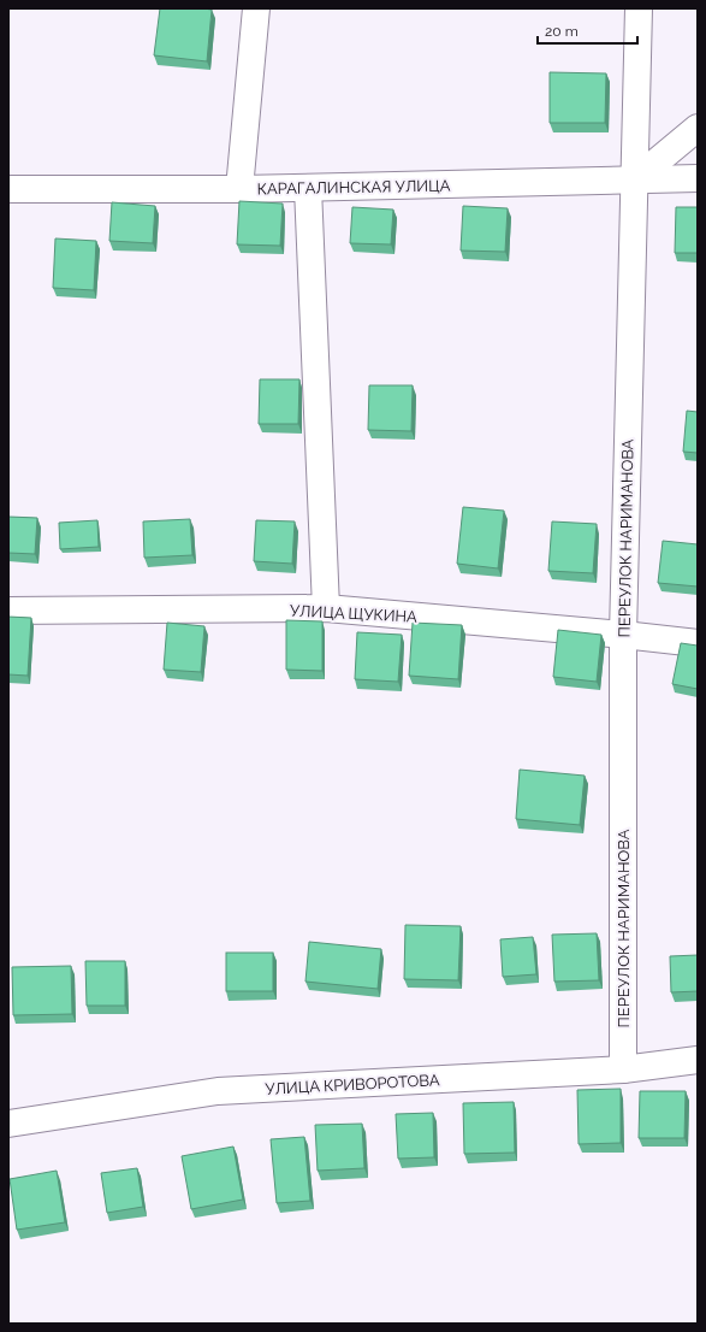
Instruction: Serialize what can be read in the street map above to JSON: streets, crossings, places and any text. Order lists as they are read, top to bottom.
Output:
{
  "streets": {
    "street": [
      "КАРАГАЛИНСКАЯ УЛИЦА",
      "ПЕРЕУЛОК НАРИМАНОВА",
      "УЛИЦА ЩУКИНА",
      "УЛИЦА КРИВОРОТОВА"
    ]
  },
  "crossings": [
    ["КАРАГАЛИНСКАЯ УЛИЦА", "ПЕРЕУЛОК НАРИМАНОВА"],
    ["ПЕРЕУЛОК НАРИМАНОВА", "УЛИЦА ЩУКИНА"],
    ["ПЕРЕУЛОК НАРИМАНОВА", "УЛИЦА КРИВОРОТОВА"]
  ],
  "scale_bar": "20 m"
}
